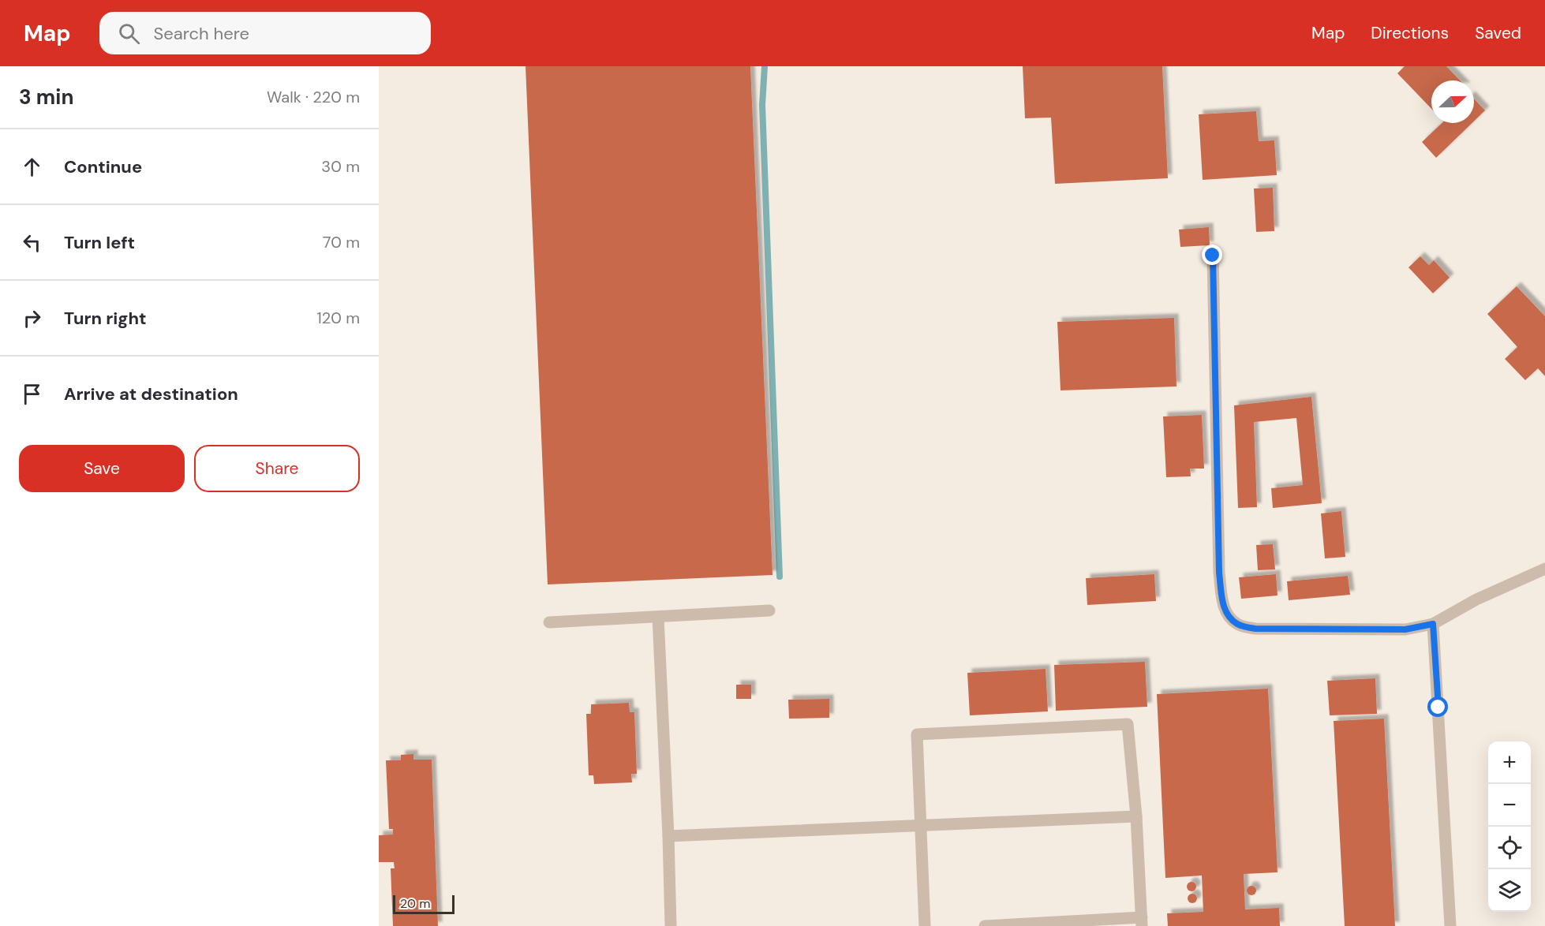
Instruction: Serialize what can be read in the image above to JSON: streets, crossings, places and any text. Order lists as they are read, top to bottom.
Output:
{
  "scale_bar": "20 m",
  "north": "right",
  "page": {
    "header": "Map",
    "search": "Search here",
    "nav": ["Map", "Directions", "Saved"],
    "heading": ["3 min", "Walk · 220 m"],
    "list": [
      ["Continue", "30 m"],
      ["Turn left", "70 m"],
      ["Turn right", "120 m"],
      "Arrive at destination"
    ],
    "buttons": ["Save", "Share"],
    "map_buttons": ["+", "−"],
    "scale": "20 m"
  }
}
